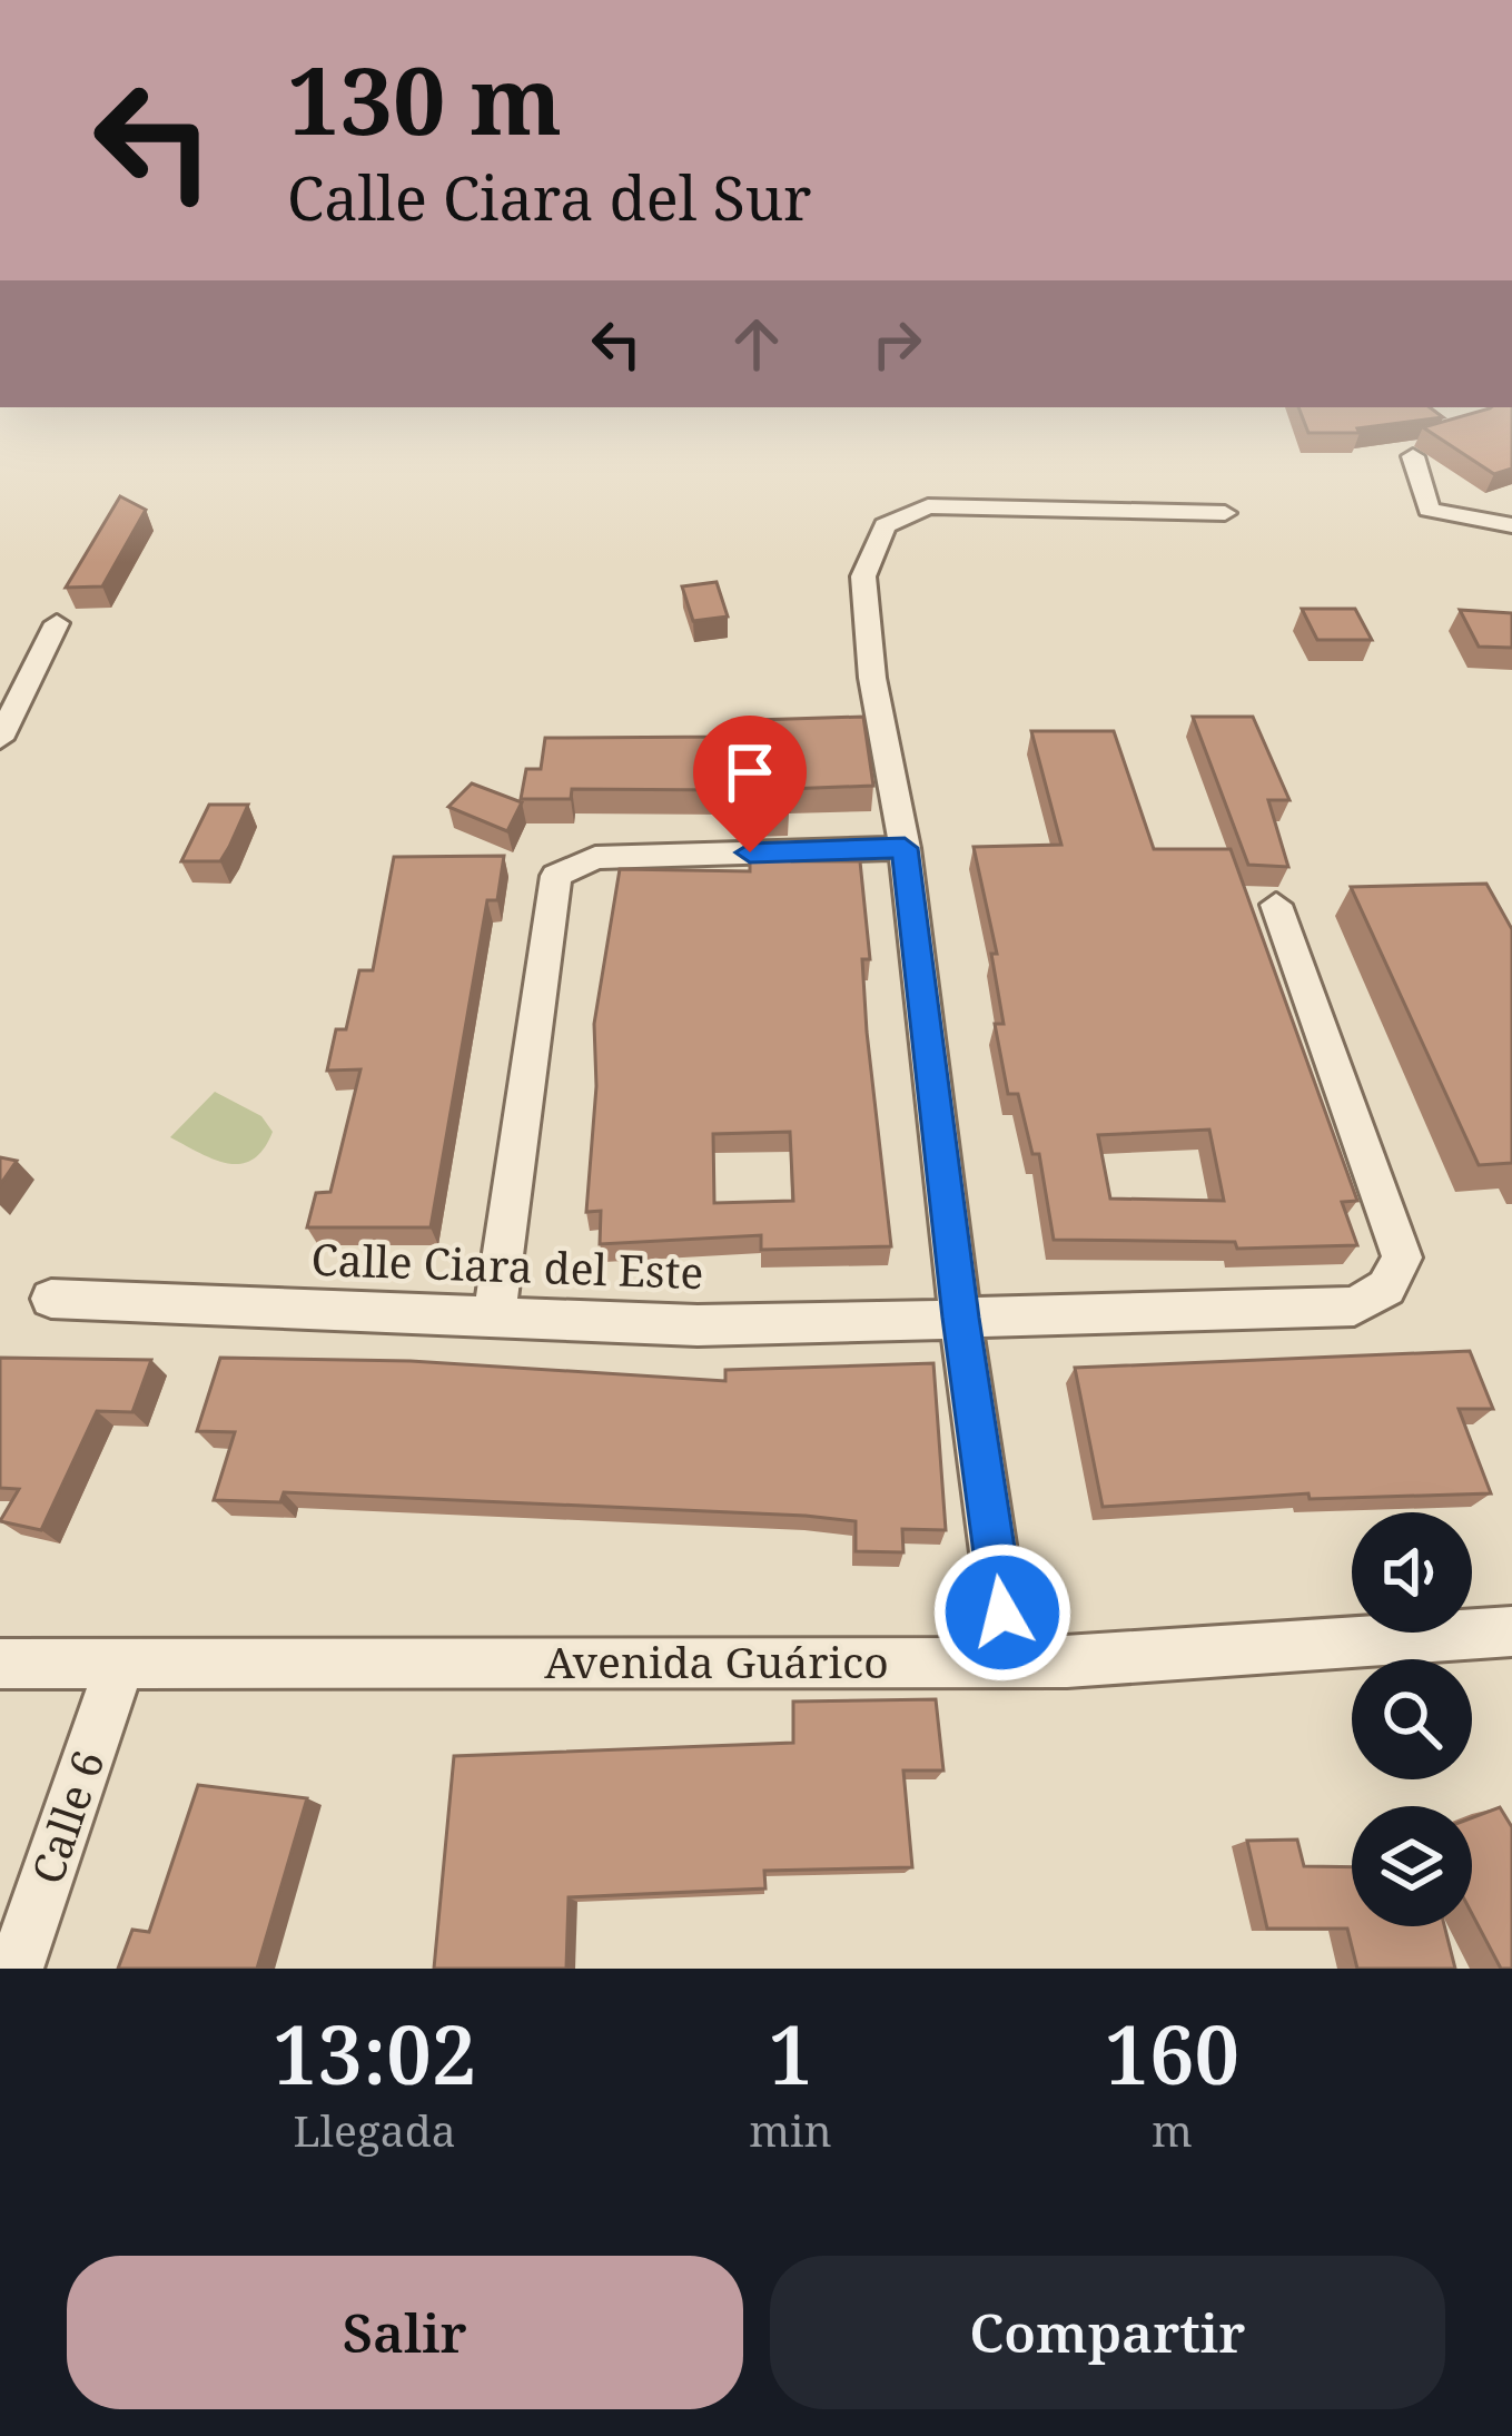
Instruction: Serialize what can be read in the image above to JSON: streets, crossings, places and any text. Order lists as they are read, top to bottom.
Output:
{
  "streets": {
    "street": ["Calle Ciara del Este", "Avenida Guárico", "Calle 6"]
  },
  "crossings": [
    ["Avenida Guárico", "Calle 6"]
  ],
  "page": {
    "turn": ["130 m", "Calle Ciara del Sur"],
    "eta": [
      "13:02",
      "Llegada",
      "1",
      "min",
      "160",
      "m"
    ],
    "buttons": ["Salir", "Compartir"]
  }
}
